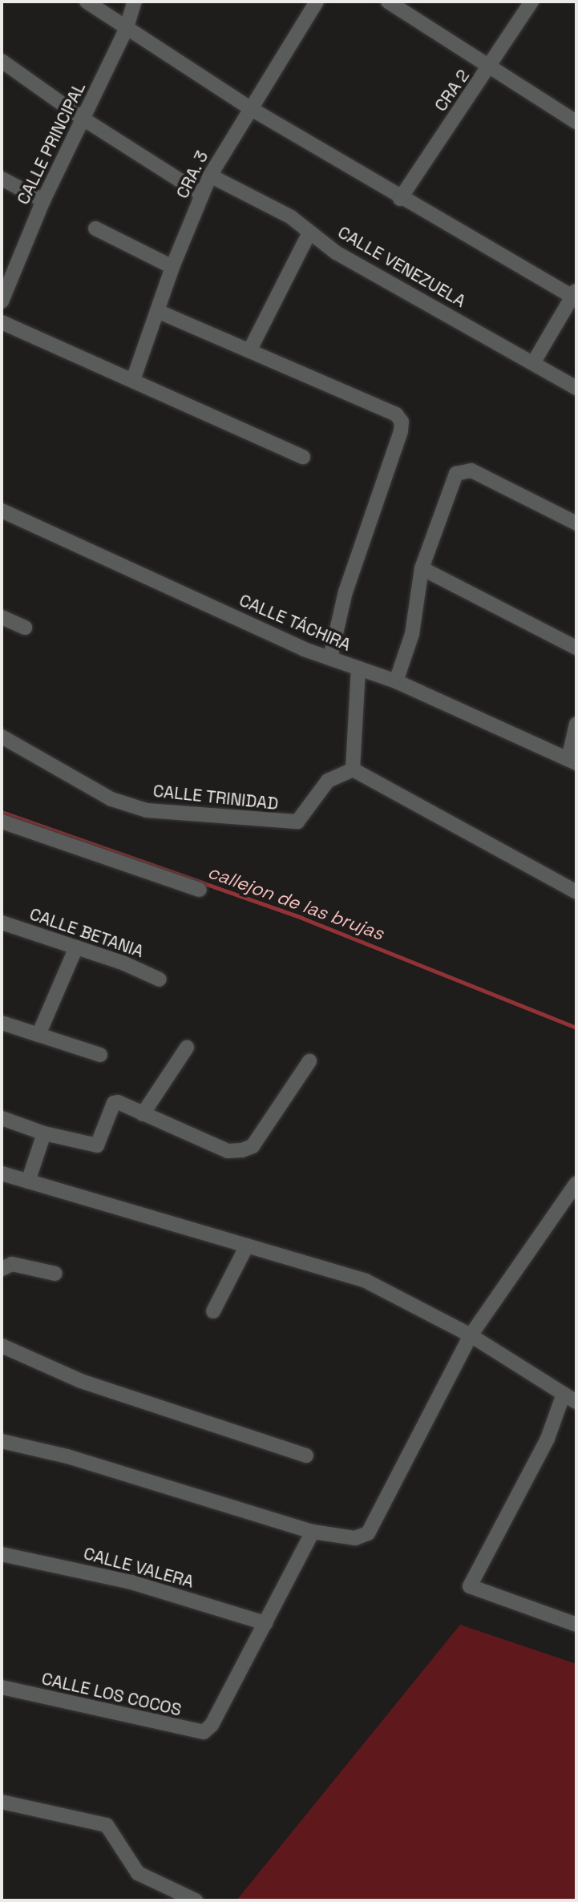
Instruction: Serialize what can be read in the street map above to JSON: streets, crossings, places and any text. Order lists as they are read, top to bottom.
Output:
{
  "streets": {
    "street": [
      "CRA 2",
      "CALLE PRINCIPAL",
      "CRA. 3",
      "CALLE VENEZUELA",
      "CALLE TÁCHIRA",
      "CALLE TRINIDAD",
      "CALLE BETANIA",
      "CALLE VALERA",
      "CALLE LOS COCOS"
    ]
  },
  "crossings": [
    ["CRA. 3", "CALLE VENEZUELA"],
    ["CALLE VALERA", "CALLE LOS COCOS"]
  ],
  "water": ["callejon de las brujas"]
}
